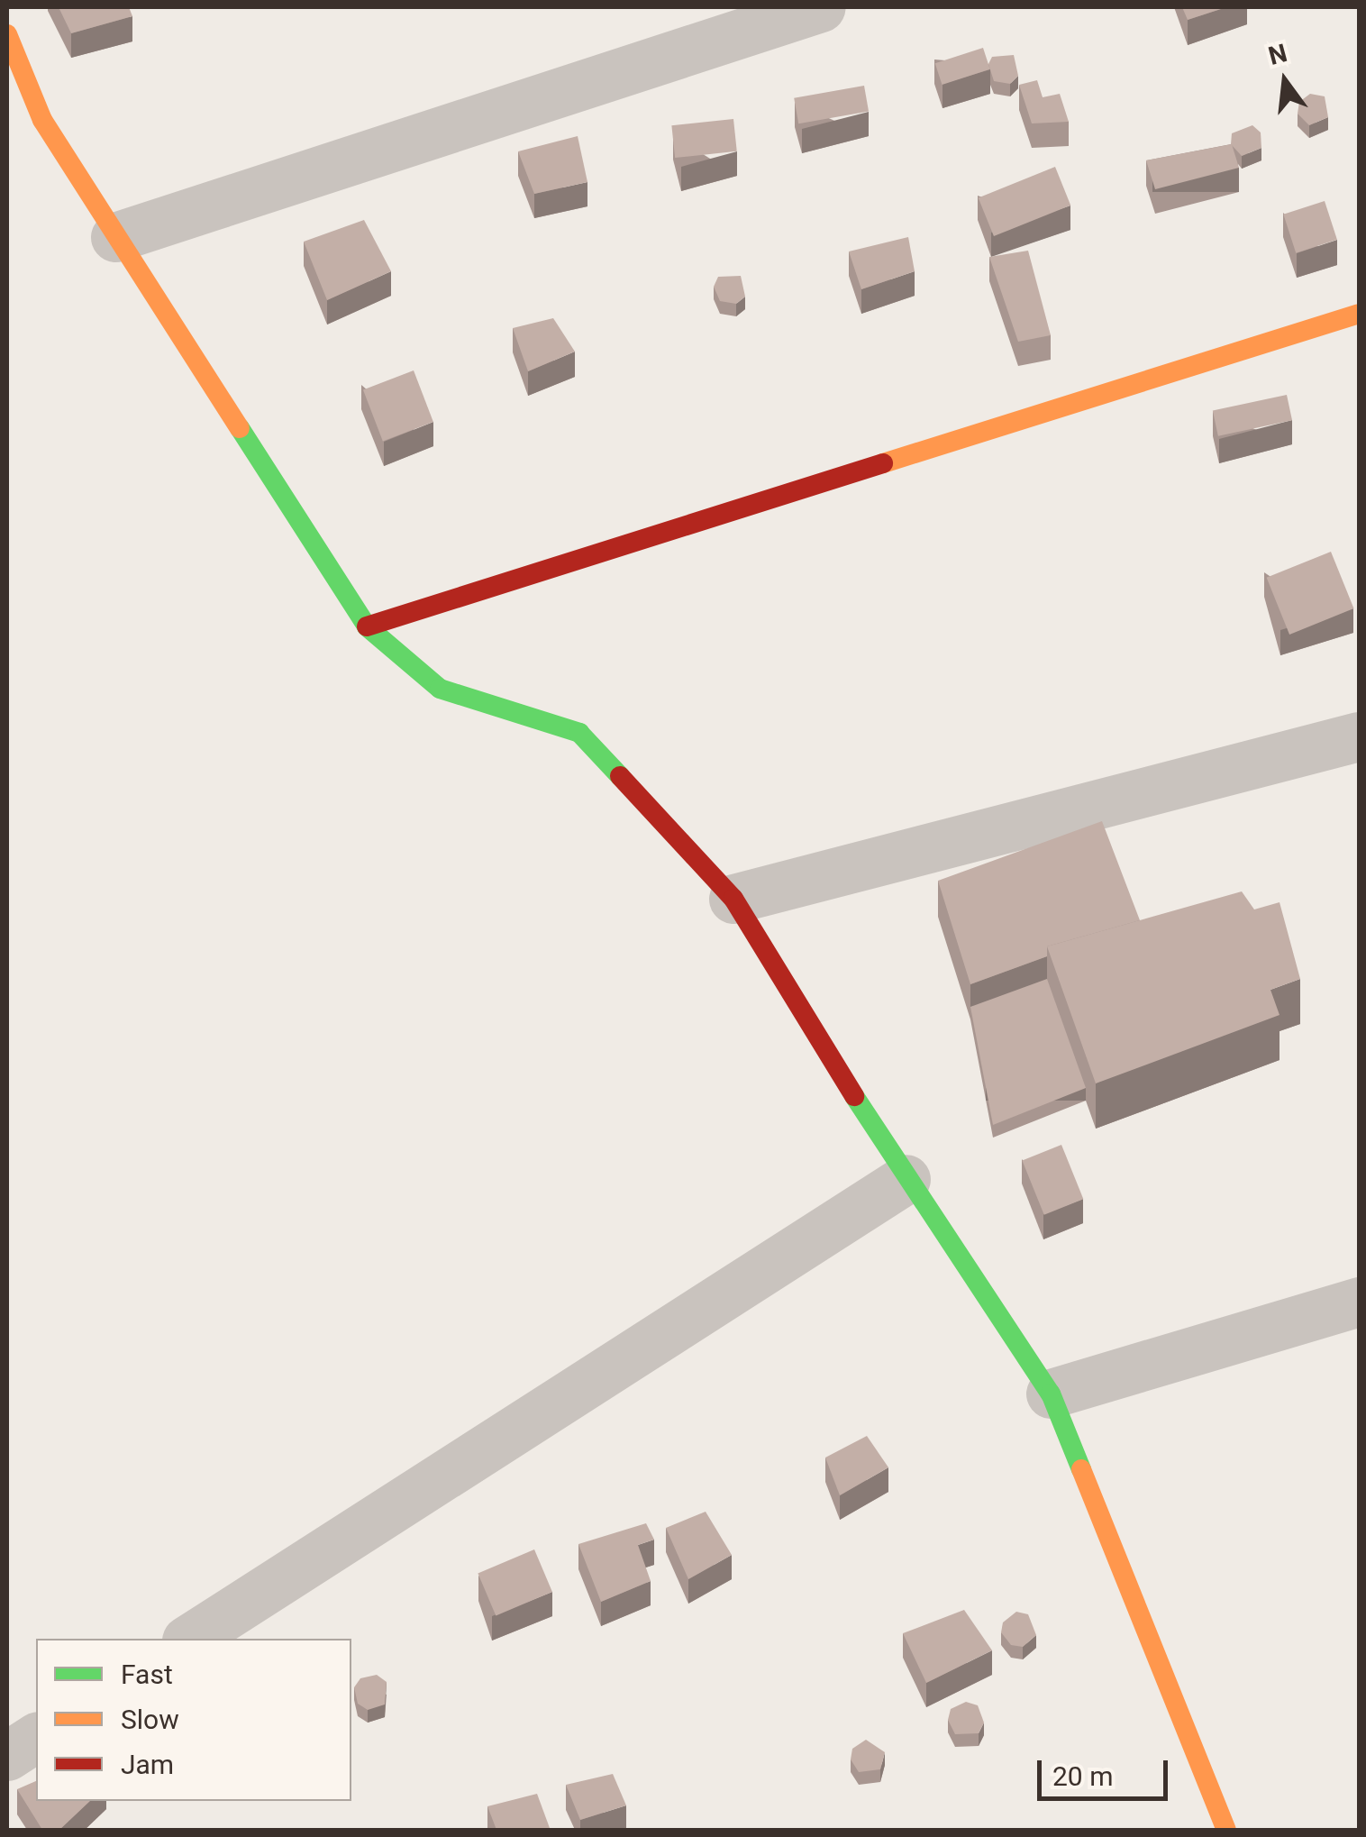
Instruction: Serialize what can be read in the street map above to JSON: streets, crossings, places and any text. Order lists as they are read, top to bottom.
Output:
{
  "legend": ["Fast", "Slow", "Jam"],
  "scale_bar": "20 m",
  "north": "top"
}
